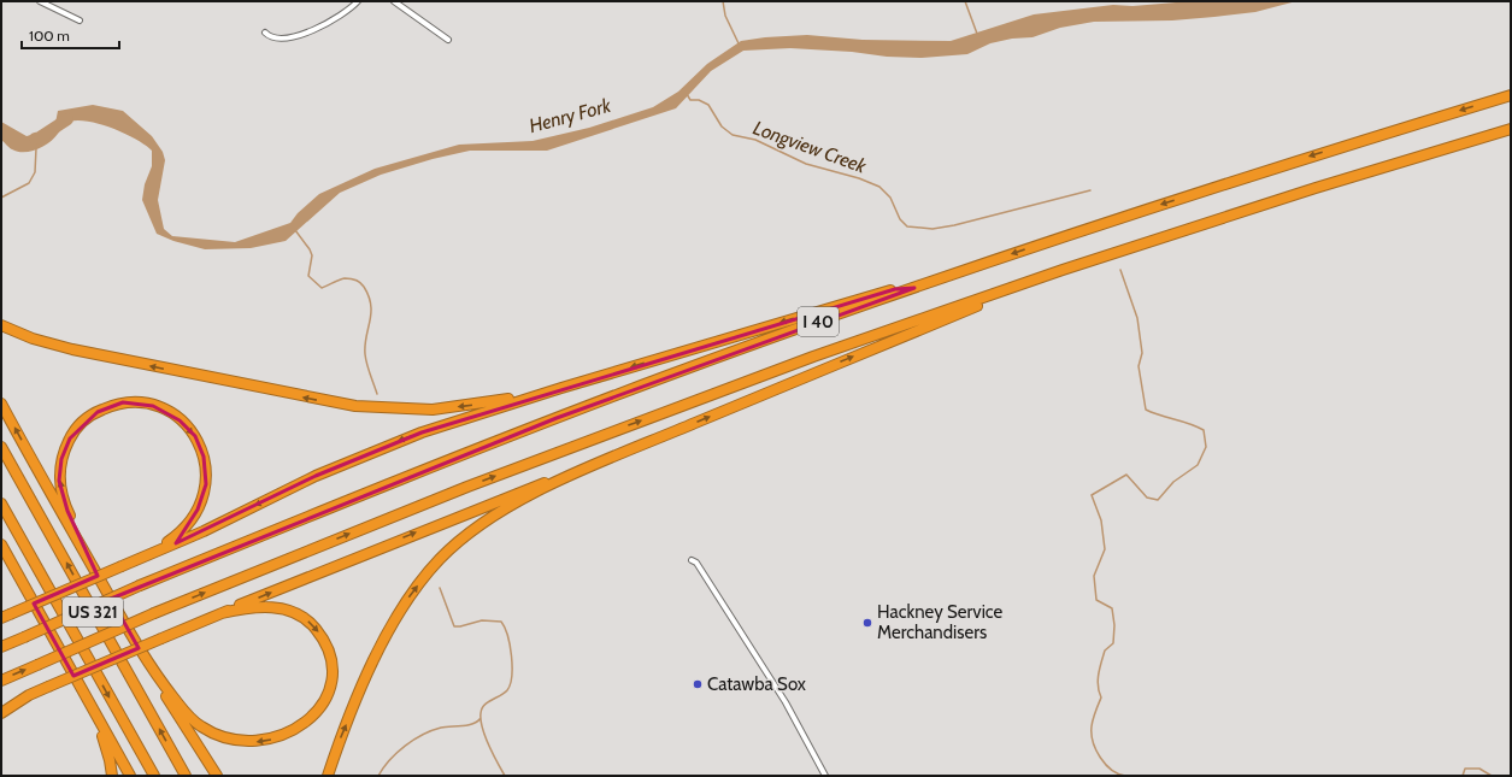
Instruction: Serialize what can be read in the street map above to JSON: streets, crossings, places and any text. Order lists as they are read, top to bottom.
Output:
{
  "streets": {
    "highway": ["I 40", "US 321"]
  },
  "water": ["Henry Fork", "Longview Creek"],
  "places": ["Hackney Service Merchandisers", "Catawba Sox"],
  "scale_bar": "100 m"
}
